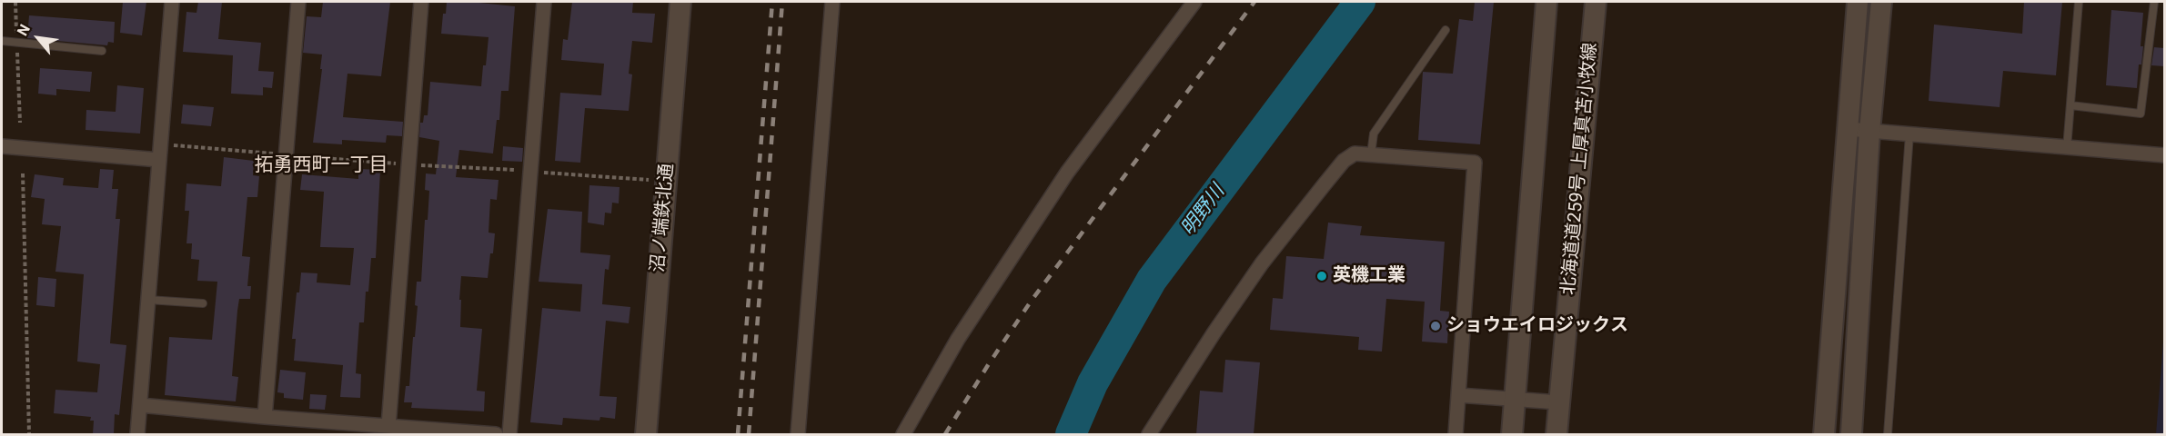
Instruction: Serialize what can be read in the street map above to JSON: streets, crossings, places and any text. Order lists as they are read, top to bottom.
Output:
{
  "streets": {
    "street": ["北海道道259号 上厚真苫小牧線", "沼ノ端鉄北通"]
  },
  "districts": ["拓勇西町一丁目"],
  "water": ["明野川"],
  "places": ["英機工業", "ショウエイロジックス"],
  "north": "top left"
}
